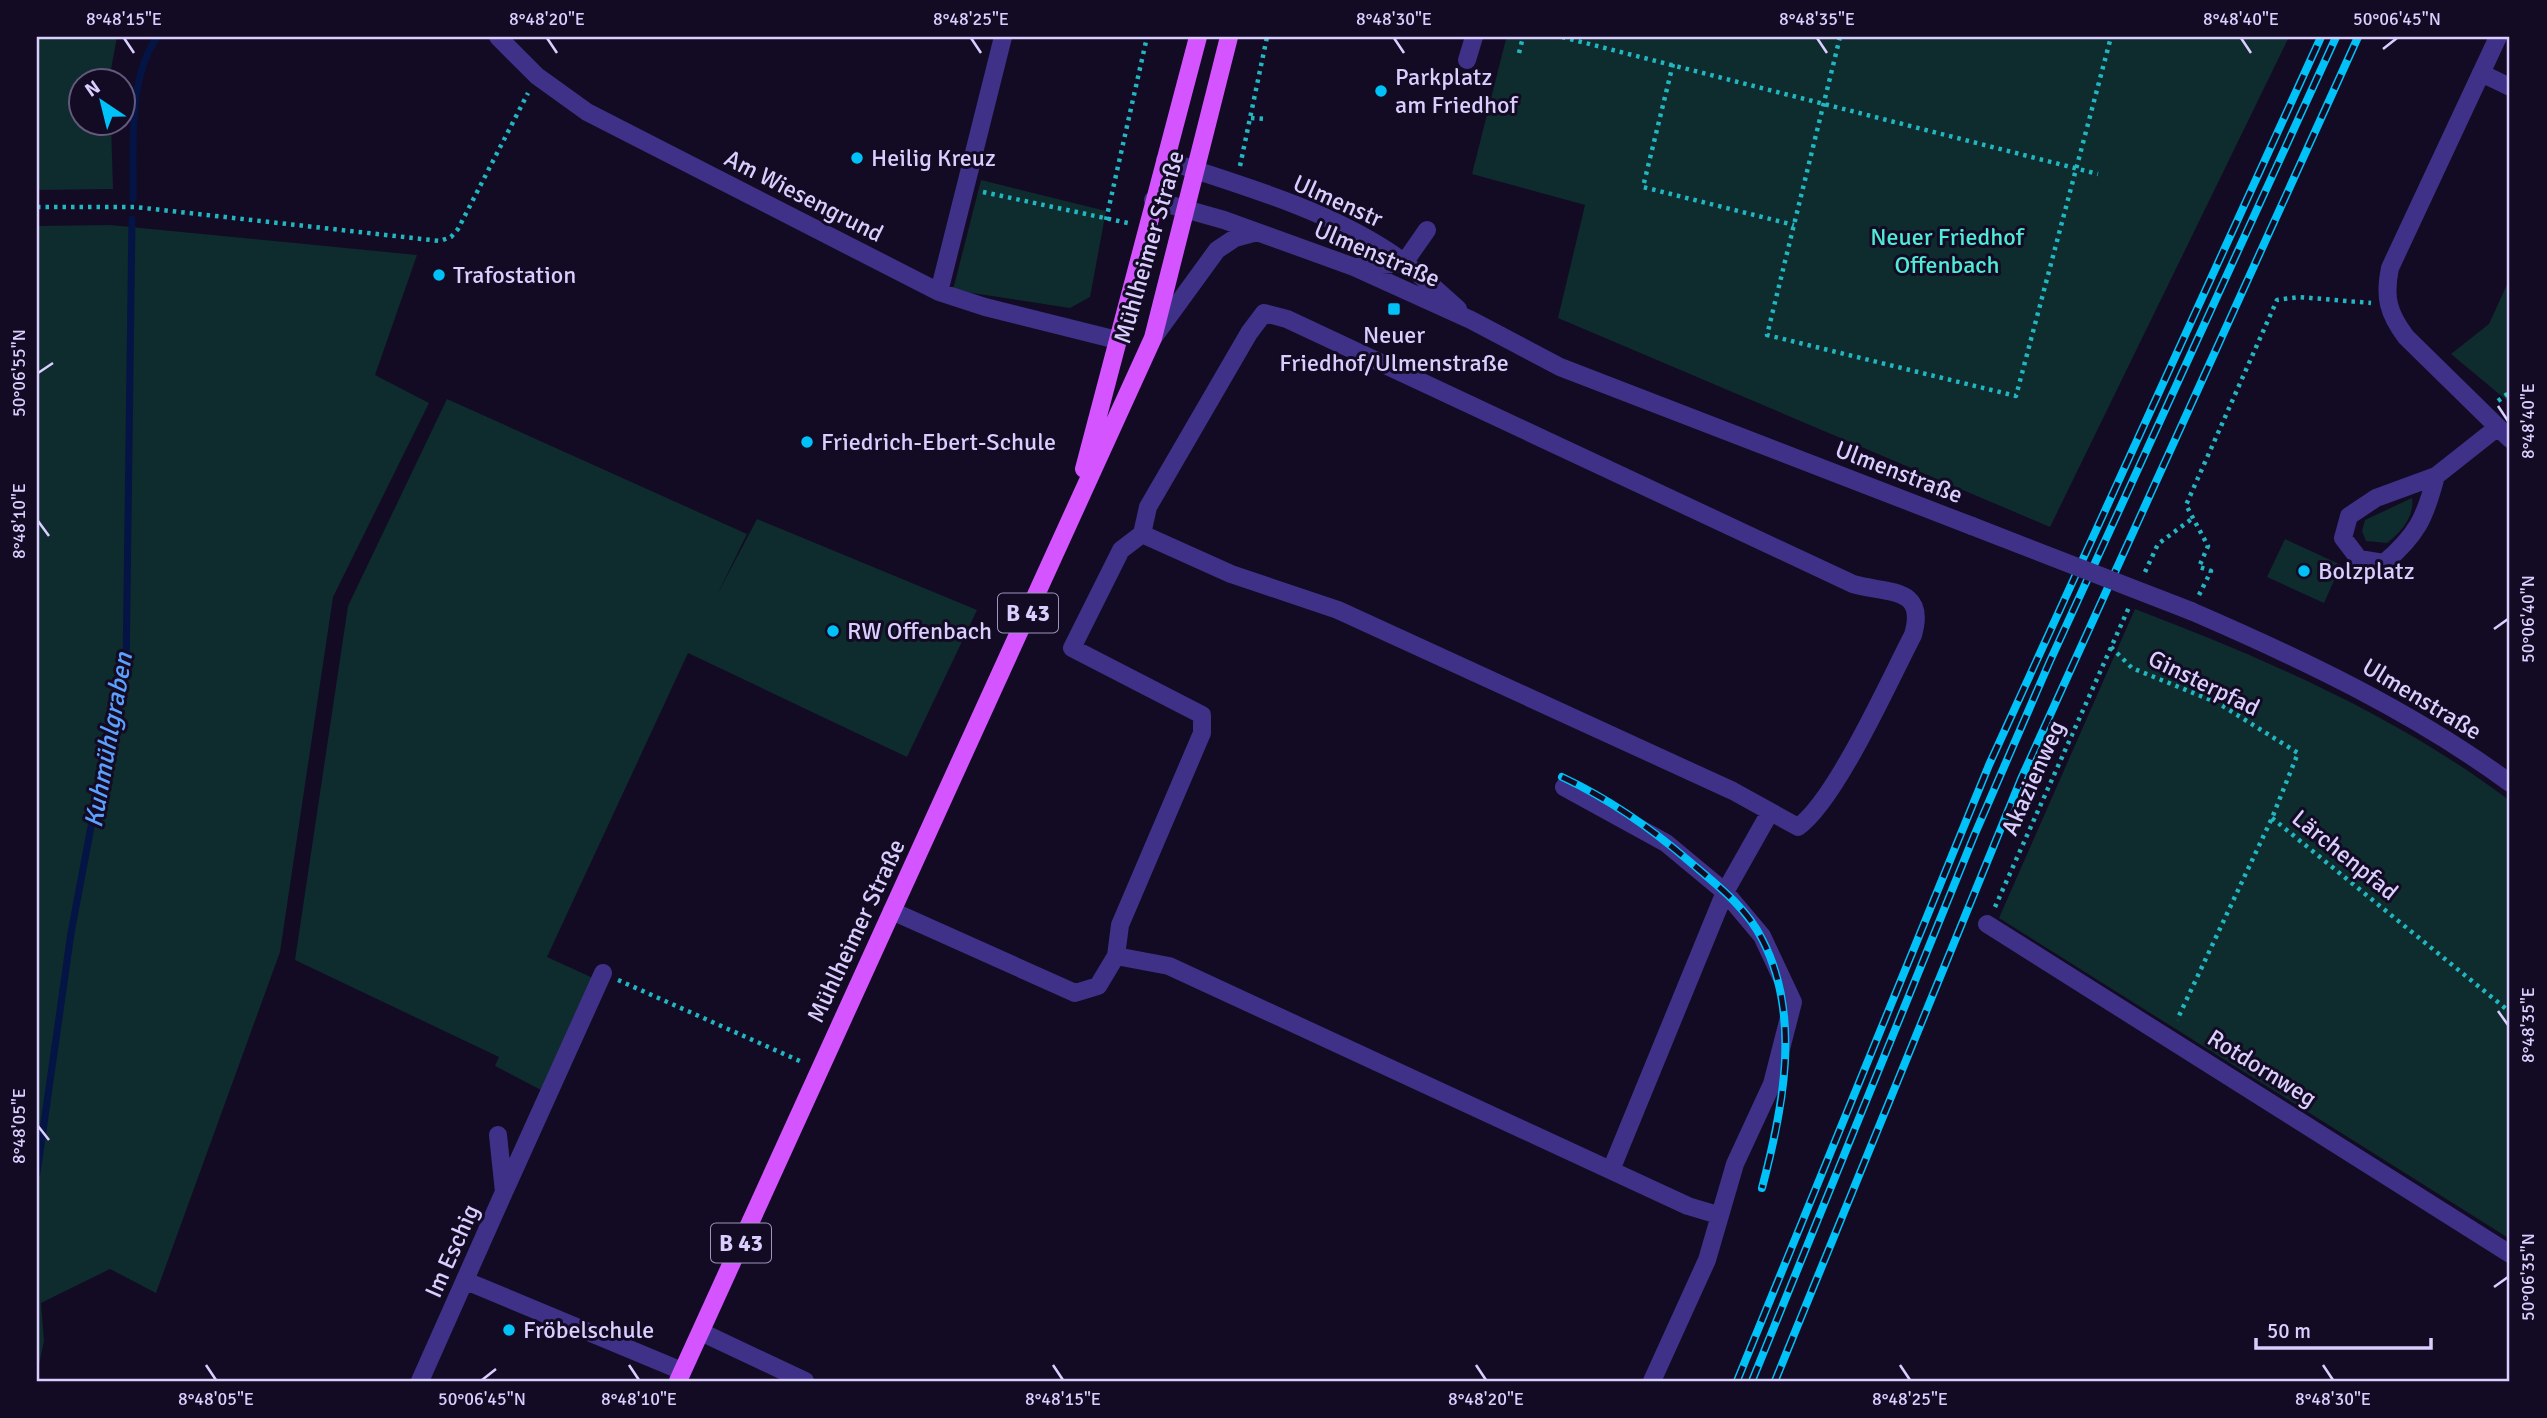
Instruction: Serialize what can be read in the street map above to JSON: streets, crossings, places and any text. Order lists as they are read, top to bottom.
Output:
{
  "streets": {
    "main road": ["Mühlheimer Straße", "B 43"],
    "street": [
      "Am Wiesengrund",
      "Ulmenstr",
      "Ulmenstraße",
      "Rotdornweg",
      "Im Eschig"
    ],
    "path": ["Ginsterpfad", "Akazienweg", "Lärchenpfad"]
  },
  "crossings": [
    ["Am Wiesengrund", "Mühlheimer Straße"],
    ["Ulmenstr", "Mühlheimer Straße"],
    ["Ulmenstr", "Ulmenstraße"],
    ["Mühlheimer Straße", "Ulmenstraße"],
    ["Ginsterpfad", "Akazienweg"],
    ["Ginsterpfad", "Lärchenpfad"],
    ["Akazienweg", "Rotdornweg"]
  ],
  "water": ["Kuhmühlgraben"],
  "parks": ["Neuer Friedhof Offenbach"],
  "places": {
    "other": [
      "Parkplatz am Friedhof",
      "Heilig Kreuz",
      "Trafostation",
      "Friedrich-Ebert-Schule",
      "Bolzplatz",
      "RW Offenbach",
      "Fröbelschule"
    ],
    "transit": ["Neuer Friedhof/Ulmenstraße"]
  },
  "scale_bar": "50 m",
  "north": "top left",
  "coordinates": [
    "8°48'15\"E",
    "8°48'20\"E",
    "8°48'25\"E",
    "8°48'30\"E",
    "8°48'35\"E",
    "8°48'40\"E",
    "50°06'45\"N",
    "50°06'55\"N",
    "8°48'10\"E",
    "50°06'40\"N",
    "8°48'05\"E",
    "50°06'35\"N"
  ]
}
